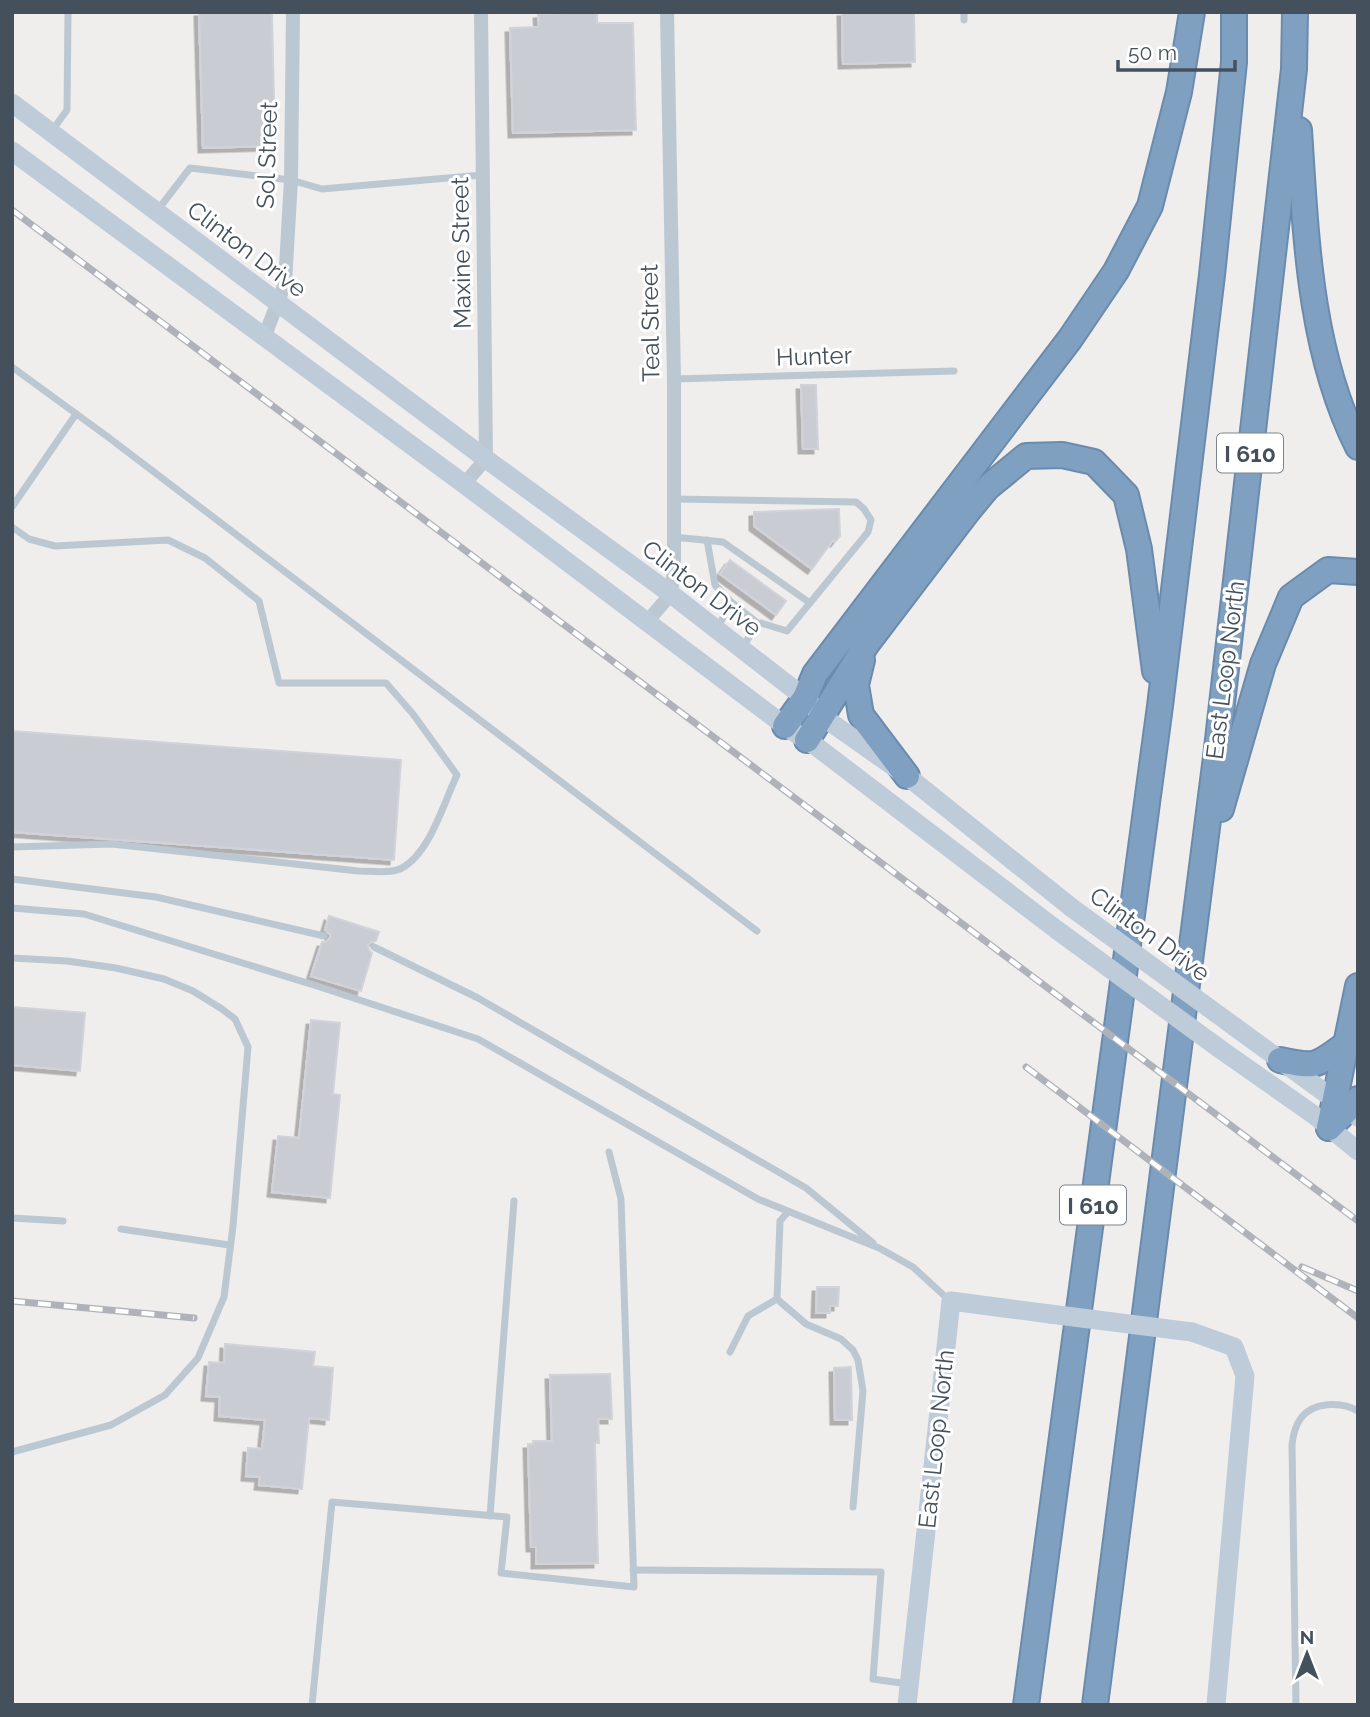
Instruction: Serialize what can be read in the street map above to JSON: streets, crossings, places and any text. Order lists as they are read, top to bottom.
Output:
{
  "streets": {
    "highway": ["I 610", "East Loop North"],
    "main road": ["Clinton Drive"],
    "street": ["Sol Street", "Maxine Street", "Teal Street"],
    "lane": ["Hunter"]
  },
  "crossings": [
    ["Sol Street", "Clinton Drive"],
    ["Clinton Drive", "Maxine Street"],
    ["Clinton Drive", "Teal Street"],
    ["Teal Street", "Hunter"]
  ],
  "scale_bar": "50 m",
  "north": "top"
}
